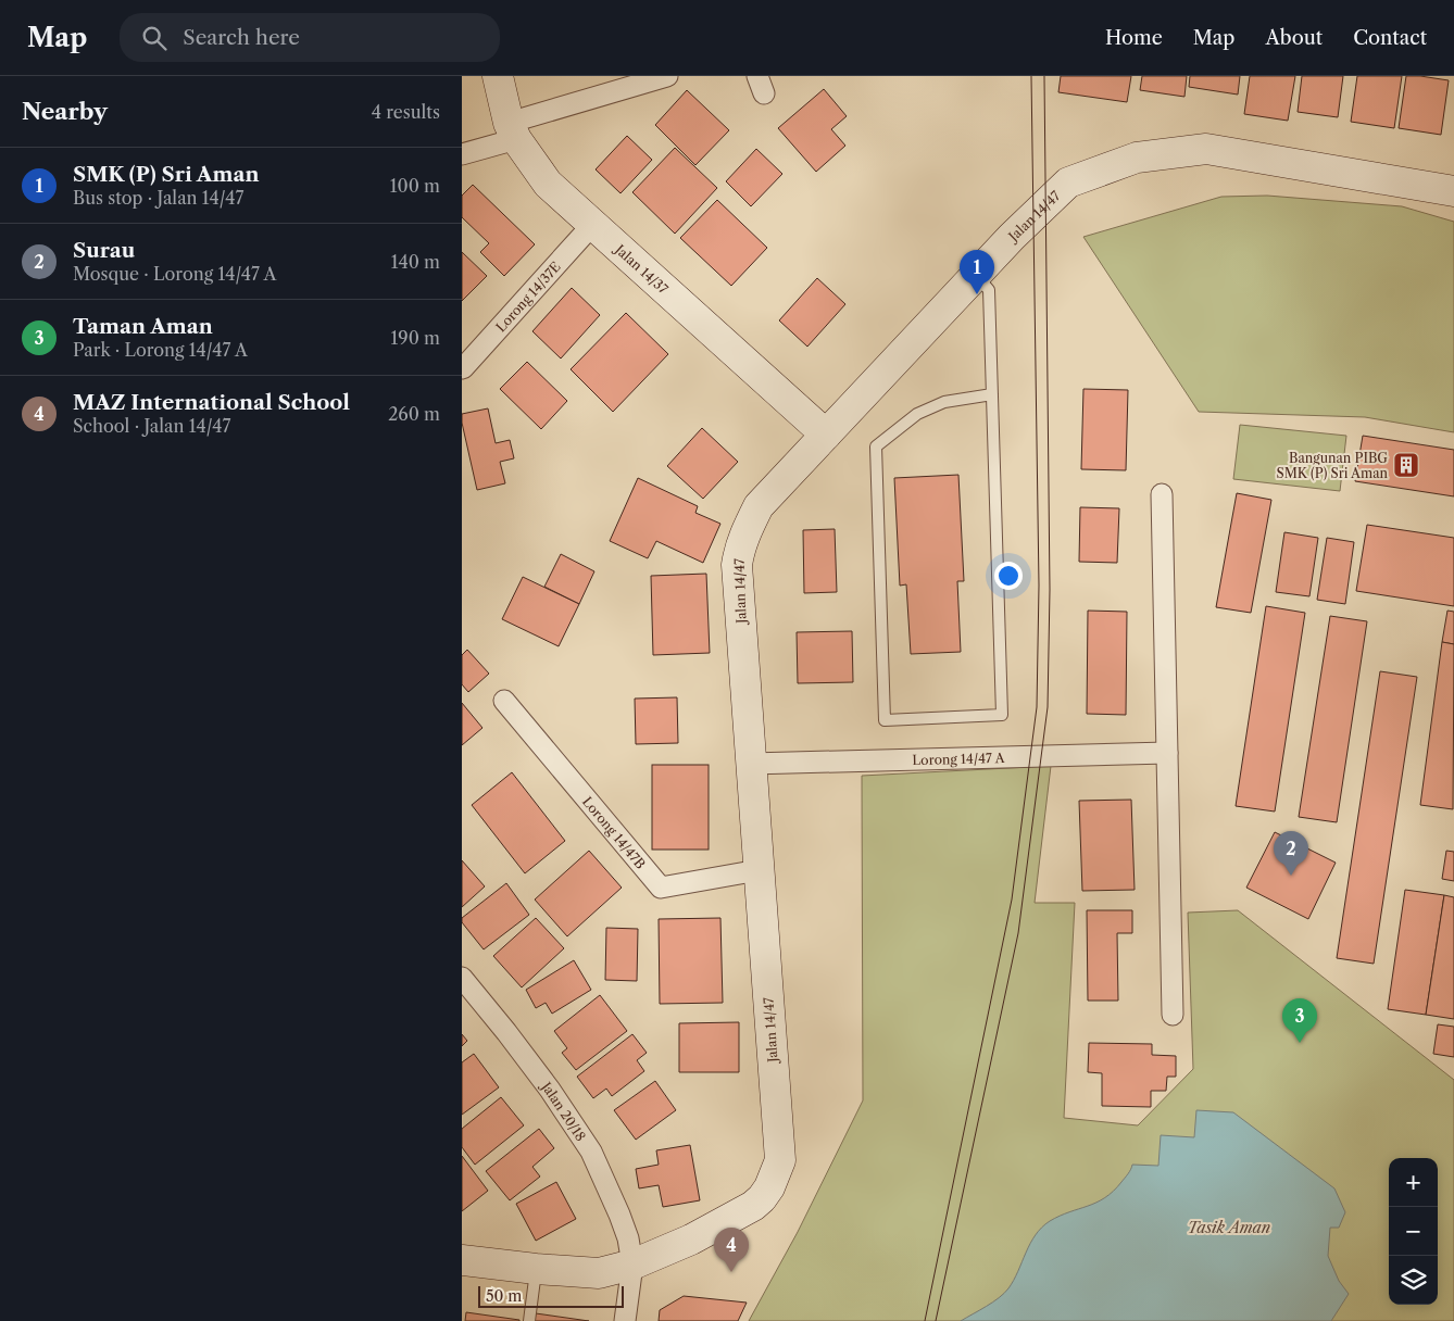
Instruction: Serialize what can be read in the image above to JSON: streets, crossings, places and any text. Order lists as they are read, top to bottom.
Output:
{
  "streets": {
    "street": [
      "Jalan 14/47",
      "Jalan 14/37",
      "Lorong 14/37E",
      "Lorong 14/47 A",
      "Lorong 14/47B",
      "Jalan 20/18"
    ]
  },
  "crossings": [
    ["Jalan 14/47", "Jalan 14/37"],
    ["Jalan 14/47", "Lorong 14/47 A"],
    ["Jalan 14/47", "Lorong 14/47B"],
    ["Jalan 14/47", "Jalan 20/18"],
    ["Jalan 14/37", "Lorong 14/37E"]
  ],
  "water": ["Tasik Aman"],
  "places": {
    "building": ["Bangunan PIBG SMK (P) Sri Aman"]
  },
  "scale_bar": "50 m",
  "page": {
    "header": "Map",
    "search": "Search here",
    "nav": [
      "Home",
      "Map",
      "About",
      "Contact"
    ],
    "heading": ["Nearby", "4 results"],
    "list": [
      {
        "mark": "1",
        "name": "SMK (P) Sri Aman",
        "note": "Bus stop · Jalan 14/47",
        "value": "100 m"
      },
      {
        "mark": "2",
        "name": "Surau",
        "note": "Mosque · Lorong 14/47 A",
        "value": "140 m"
      },
      {
        "mark": "3",
        "name": "Taman Aman",
        "note": "Park · Lorong 14/47 A",
        "value": "190 m"
      },
      {
        "mark": "4",
        "name": "MAZ International School",
        "note": "School · Jalan 14/47",
        "value": "260 m"
      }
    ],
    "pins": [
      "1",
      "2",
      "3",
      "4"
    ],
    "map_buttons": ["+", "−"],
    "scale": "50 m"
  }
}
